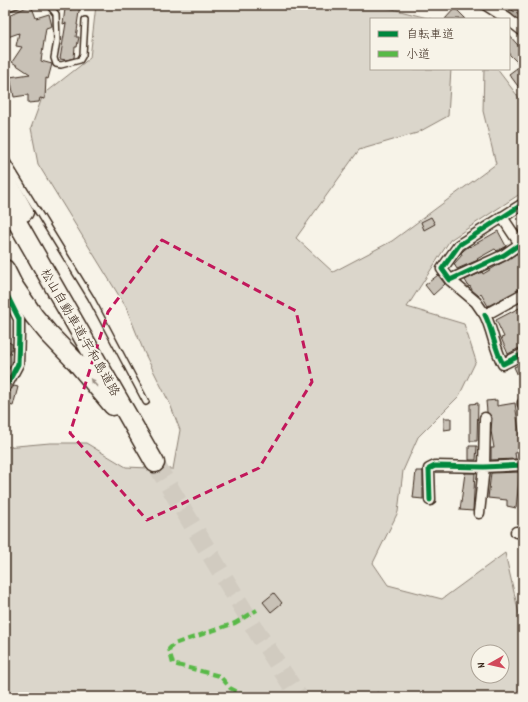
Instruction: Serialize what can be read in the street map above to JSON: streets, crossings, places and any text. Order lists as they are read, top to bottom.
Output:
{
  "streets": {
    "highway": ["松山自動車道;宇和島道路"]
  },
  "legend": ["自転車道", "小道"],
  "north": "left"
}
